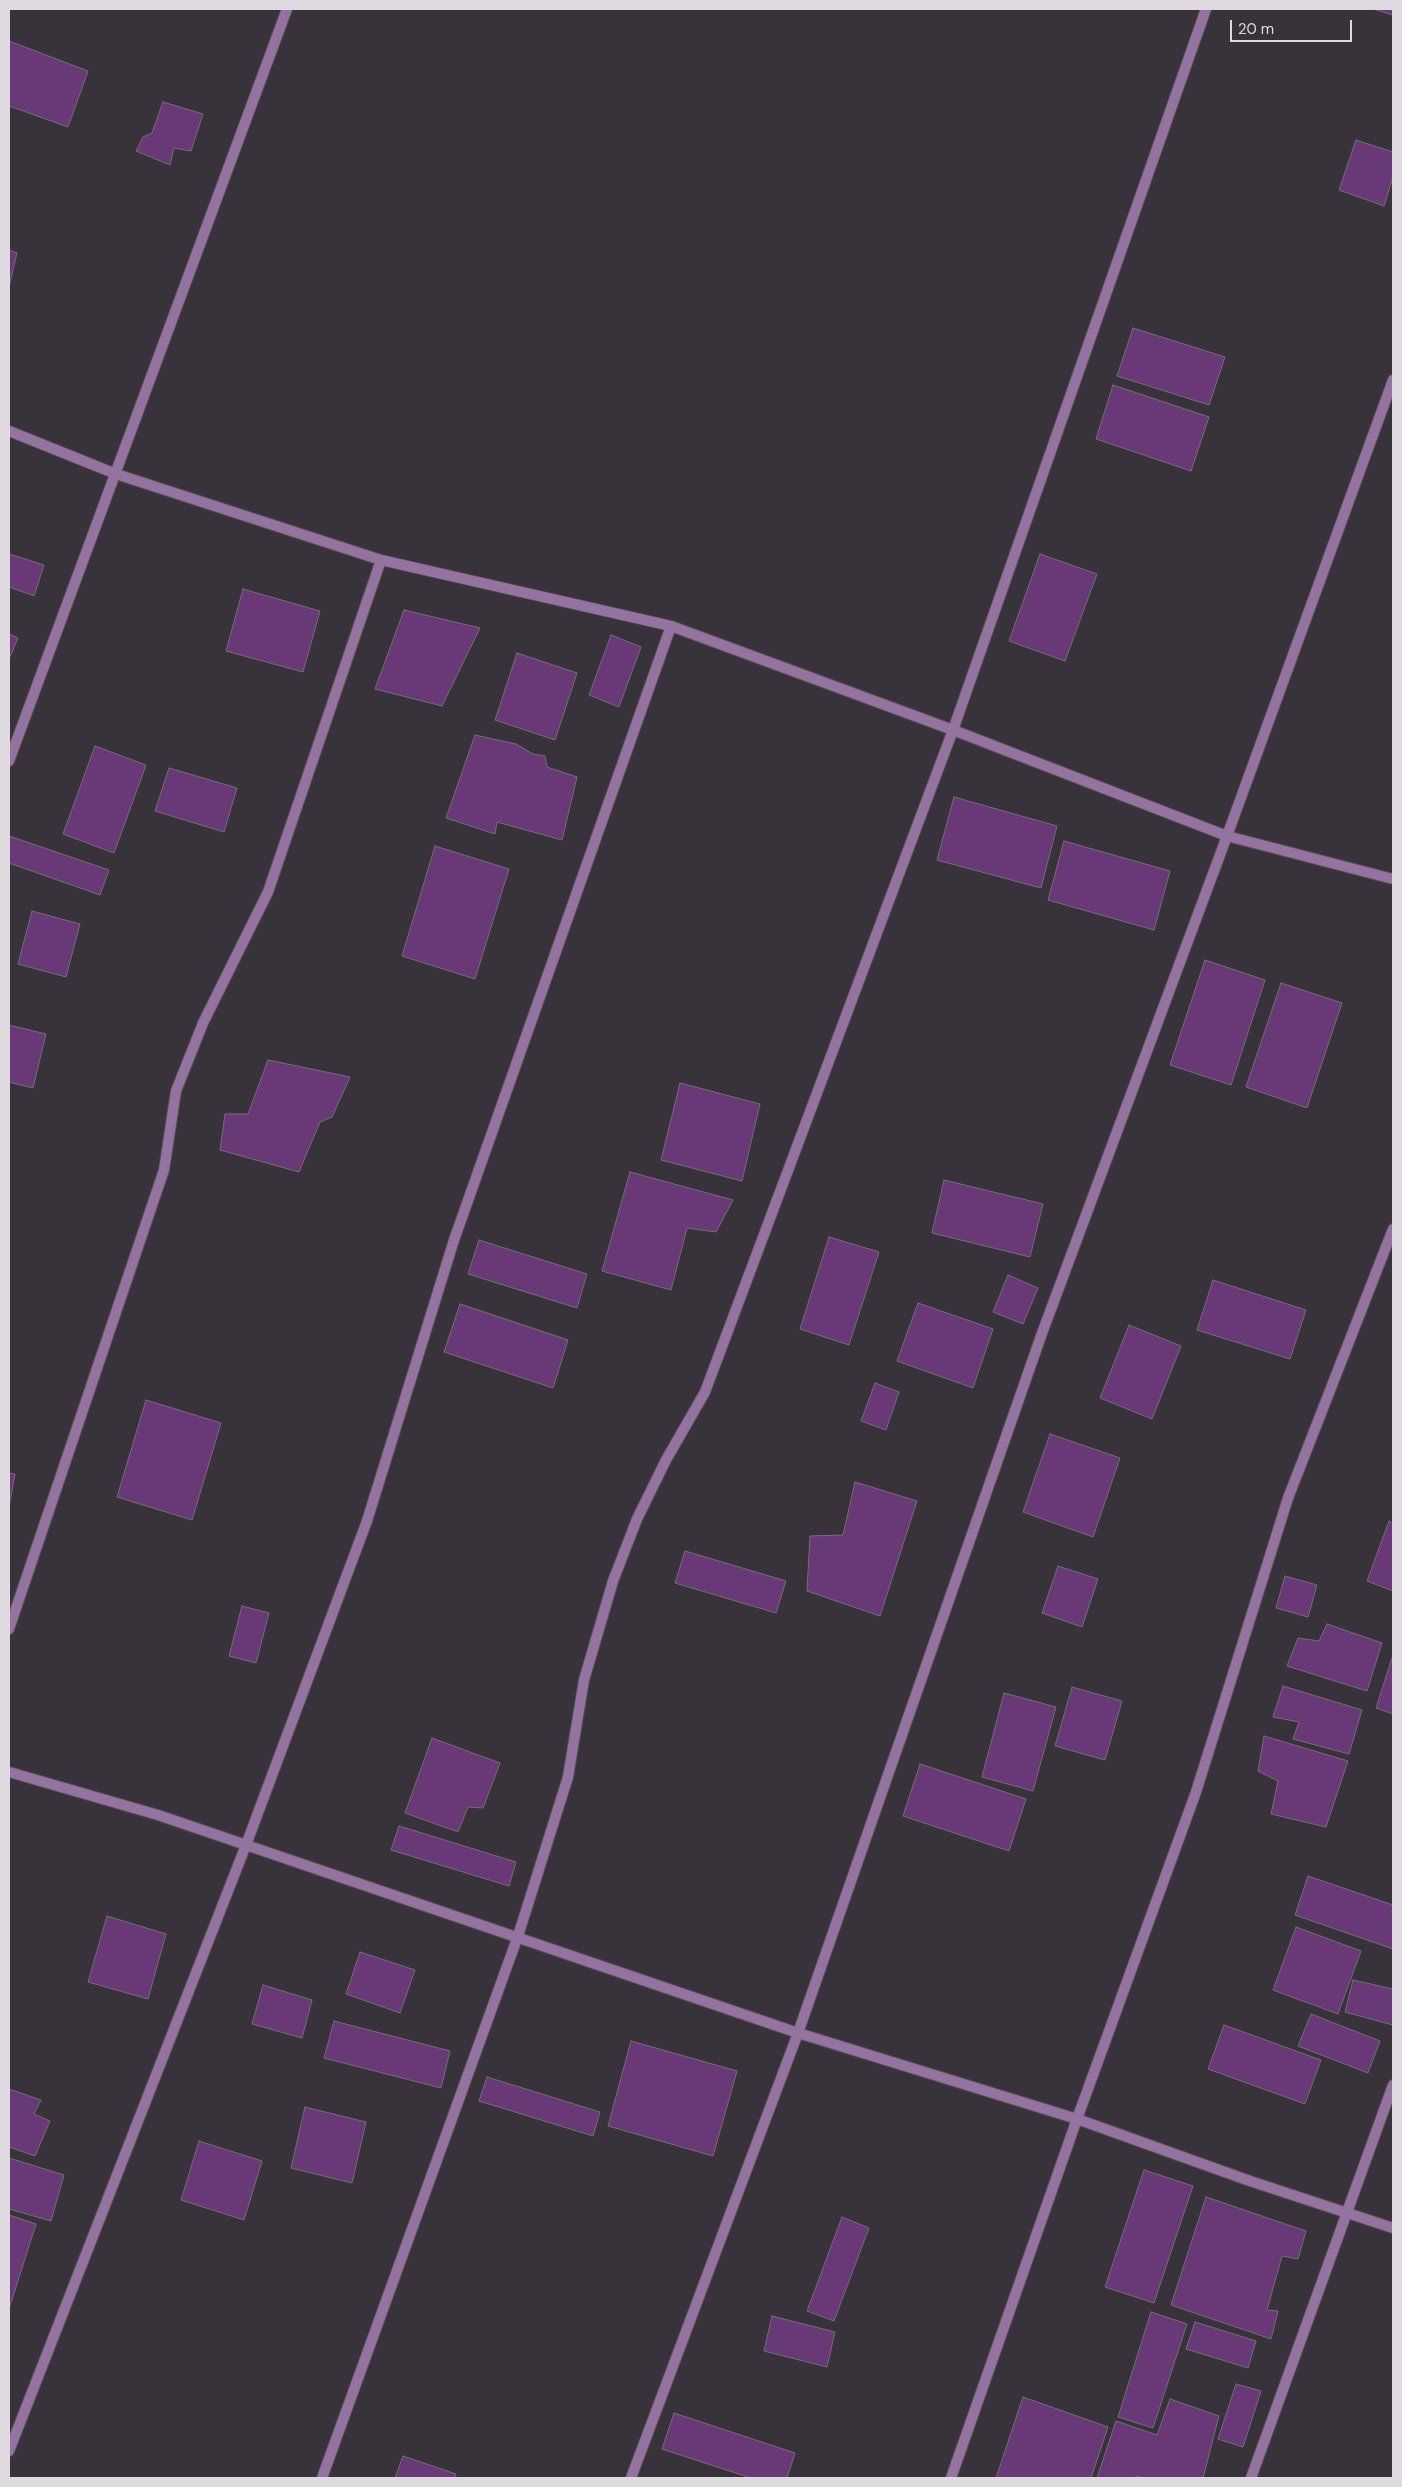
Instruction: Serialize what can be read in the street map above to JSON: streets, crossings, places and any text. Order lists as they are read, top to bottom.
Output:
{
  "scale_bar": "20 m"
}
